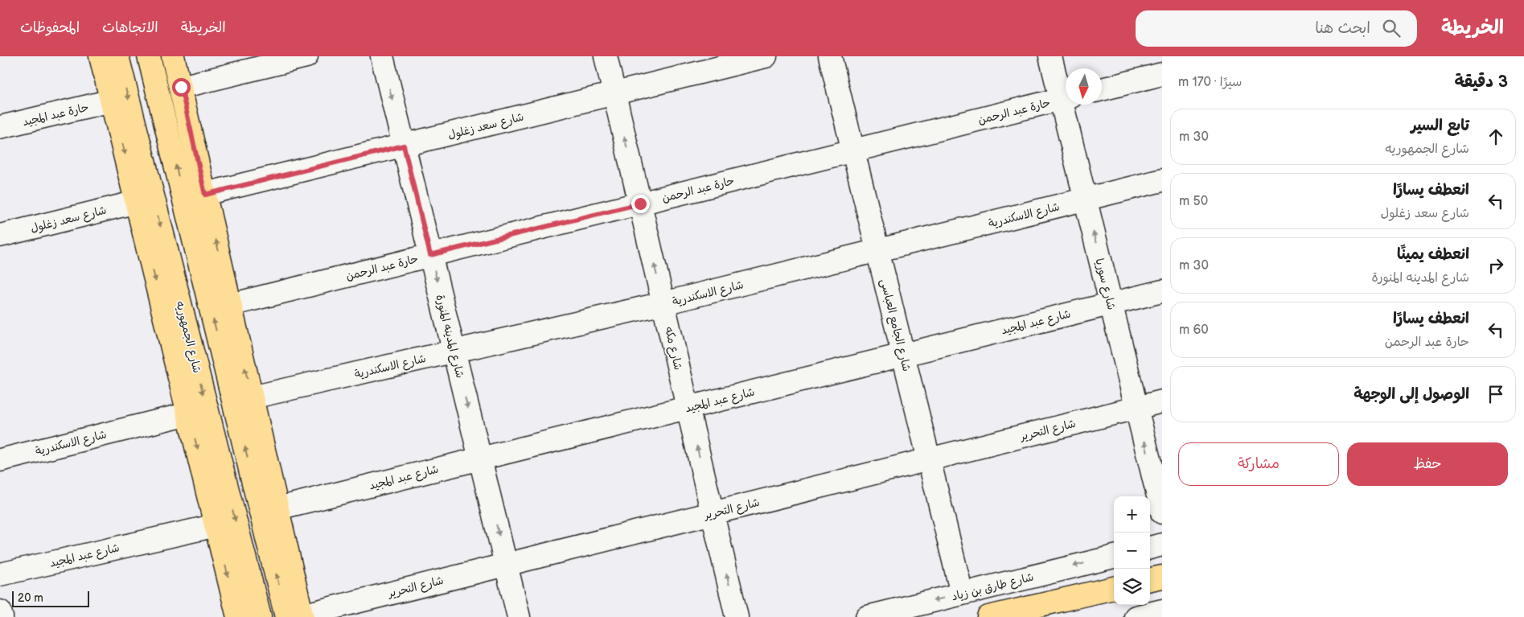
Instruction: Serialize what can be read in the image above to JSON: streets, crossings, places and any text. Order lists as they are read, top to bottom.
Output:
{
  "streets": {
    "main road": ["شارع الجمهوريه"],
    "street": [
      "حارة عبد الرحمن",
      "حارة عبد المجيد",
      "شارع سعد زغلول",
      "شارع الاسكندرية",
      "شارع سوريا",
      "شارع عبد المجيد",
      "شارع الجامع العباسى",
      "شارع المدينه المنورة",
      "شارع مكه",
      "شارع التحرير",
      "شارع طارق بن زياد"
    ]
  },
  "crossings": [
    ["حارة عبد الرحمن", "شارع الجامع العباسى"],
    ["حارة عبد الرحمن", "شارع المدينه المنورة"],
    ["حارة عبد الرحمن", "شارع مكه"],
    ["حارة عبد المجيد", "شارع الجمهوريه"],
    ["شارع سعد زغلول", "شارع المدينه المنورة"],
    ["شارع سعد زغلول", "شارع الجمهوريه"],
    ["شارع سعد زغلول", "شارع مكه"],
    ["شارع الاسكندرية", "شارع سوريا"],
    ["شارع الاسكندرية", "شارع الجامع العباسى"],
    ["شارع الاسكندرية", "شارع المدينه المنورة"],
    ["شارع الاسكندرية", "شارع الجمهوريه"],
    ["شارع الاسكندرية", "شارع مكه"],
    ["شارع سوريا", "شارع عبد المجيد"],
    ["شارع سوريا", "شارع التحرير"],
    ["شارع عبد المجيد", "شارع الجامع العباسى"],
    ["شارع عبد المجيد", "شارع المدينه المنورة"],
    ["شارع عبد المجيد", "شارع الجمهوريه"],
    ["شارع عبد المجيد", "شارع مكه"],
    ["شارع الجامع العباسى", "شارع التحرير"],
    ["شارع الجامع العباسى", "شارع طارق بن زياد"],
    ["شارع المدينه المنورة", "شارع التحرير"],
    ["شارع مكه", "شارع التحرير"]
  ],
  "one_way": [
    "شارع سوريا",
    "شارع المدينه المنورة",
    "شارع مكه",
    "شارع طارق بن زياد"
  ],
  "scale_bar": "20 m",
  "north": "bottom",
  "page": {
    "header": "الخريطة",
    "search": "ابحث هنا",
    "nav": ["الخريطة", "الاتجاهات", "المحفوظات"],
    "heading": ["3 دقيقة", "سيرًا · 170 m"],
    "list": [
      ["تابع السير", "شارع الجمهوريه", "30 m"],
      ["انعطف يسارًا", "شارع سعد زغلول", "50 m"],
      ["انعطف يمينًا", "شارع المدينه المنورة", "30 m"],
      ["انعطف يسارًا", "حارة عبد الرحمن", "60 m"],
      "الوصول إلى الوجهة"
    ],
    "buttons": ["حفظ", "مشاركة"],
    "map_buttons": ["+", "−"],
    "scale": "20 m"
  }
}
